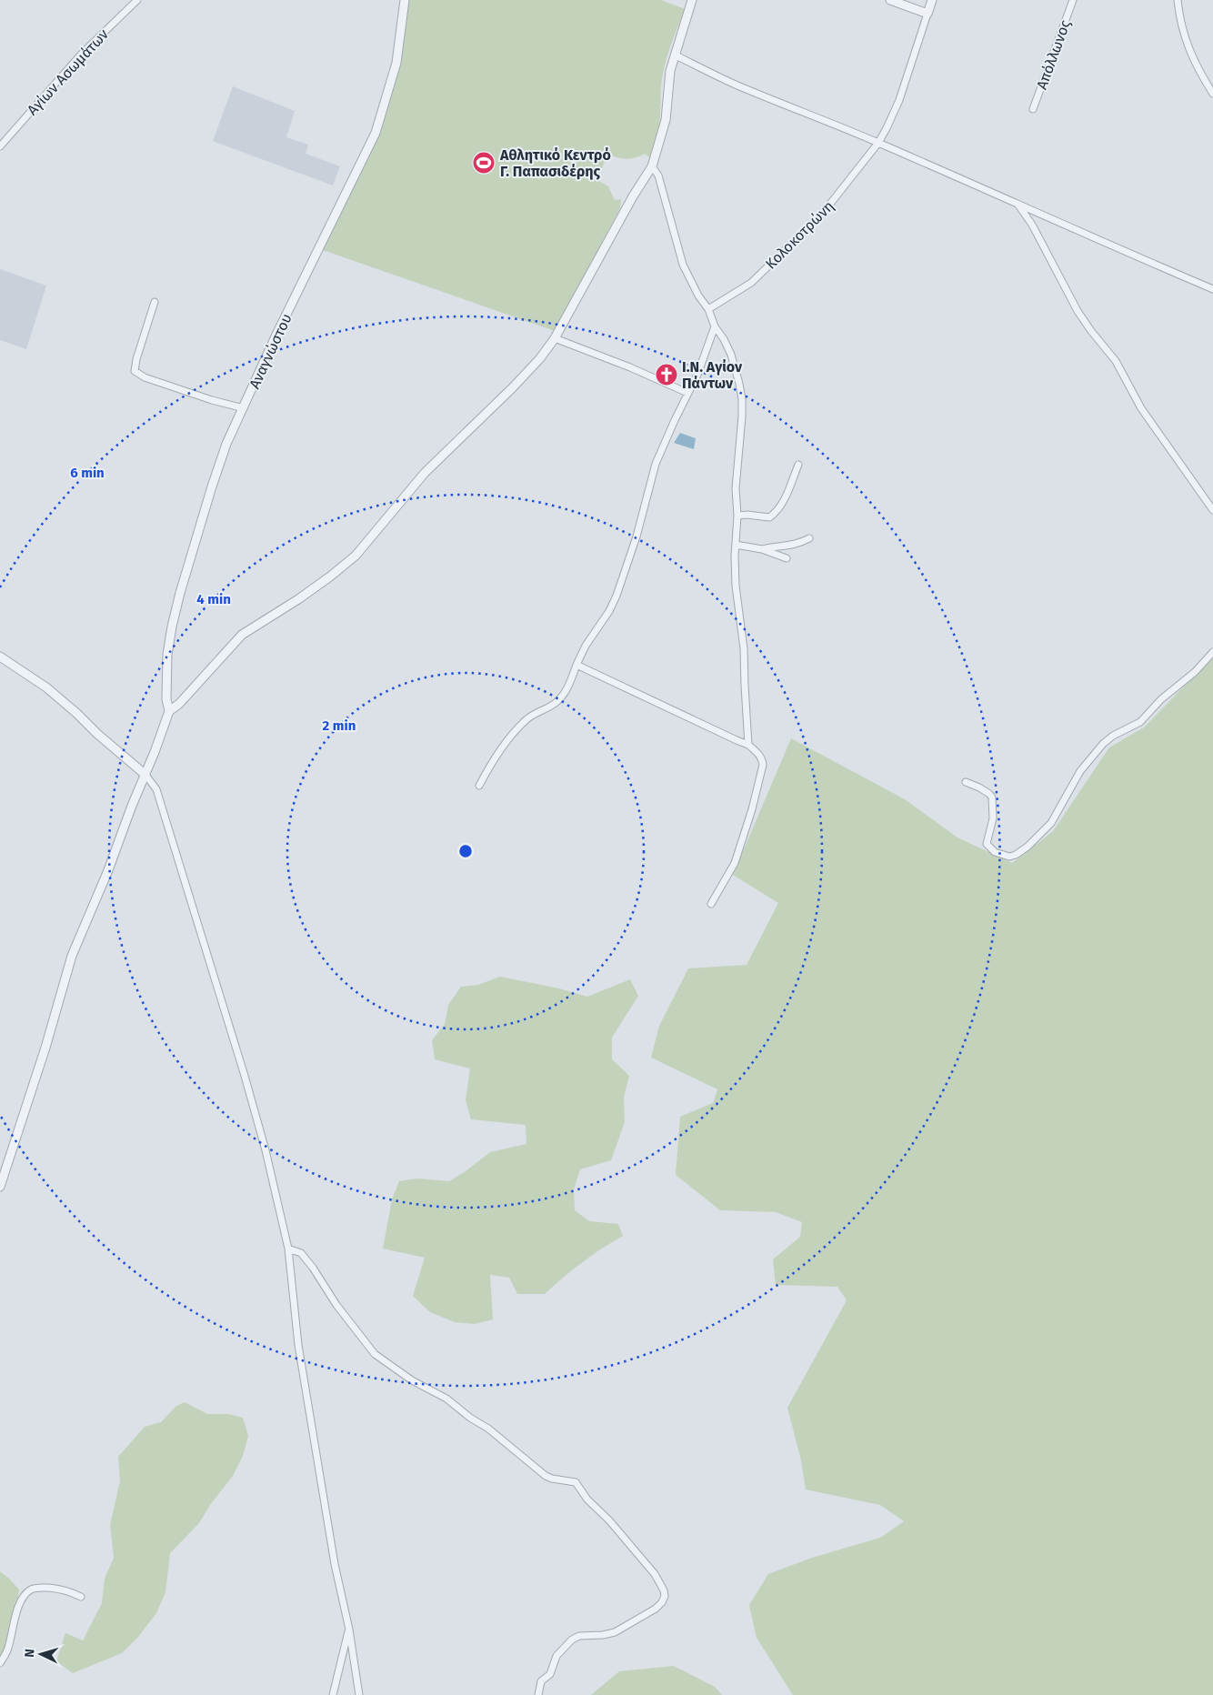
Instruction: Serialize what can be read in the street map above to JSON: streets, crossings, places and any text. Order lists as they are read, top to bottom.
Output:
{
  "streets": {
    "street": [
      "Απόλλωνος",
      "Αγίων Ασωμάτων",
      "Κολοκοτρώνη",
      "Αναγνώστου"
    ]
  },
  "places": {
    "sports": ["Αθλητικό Κεντρό Γ. Παπασιδέρης"],
    "church": ["Ι.Ν. Αγίον Πάντων"]
  },
  "north": "left",
  "rings": ["6 min", "4 min", "2 min"]
}
